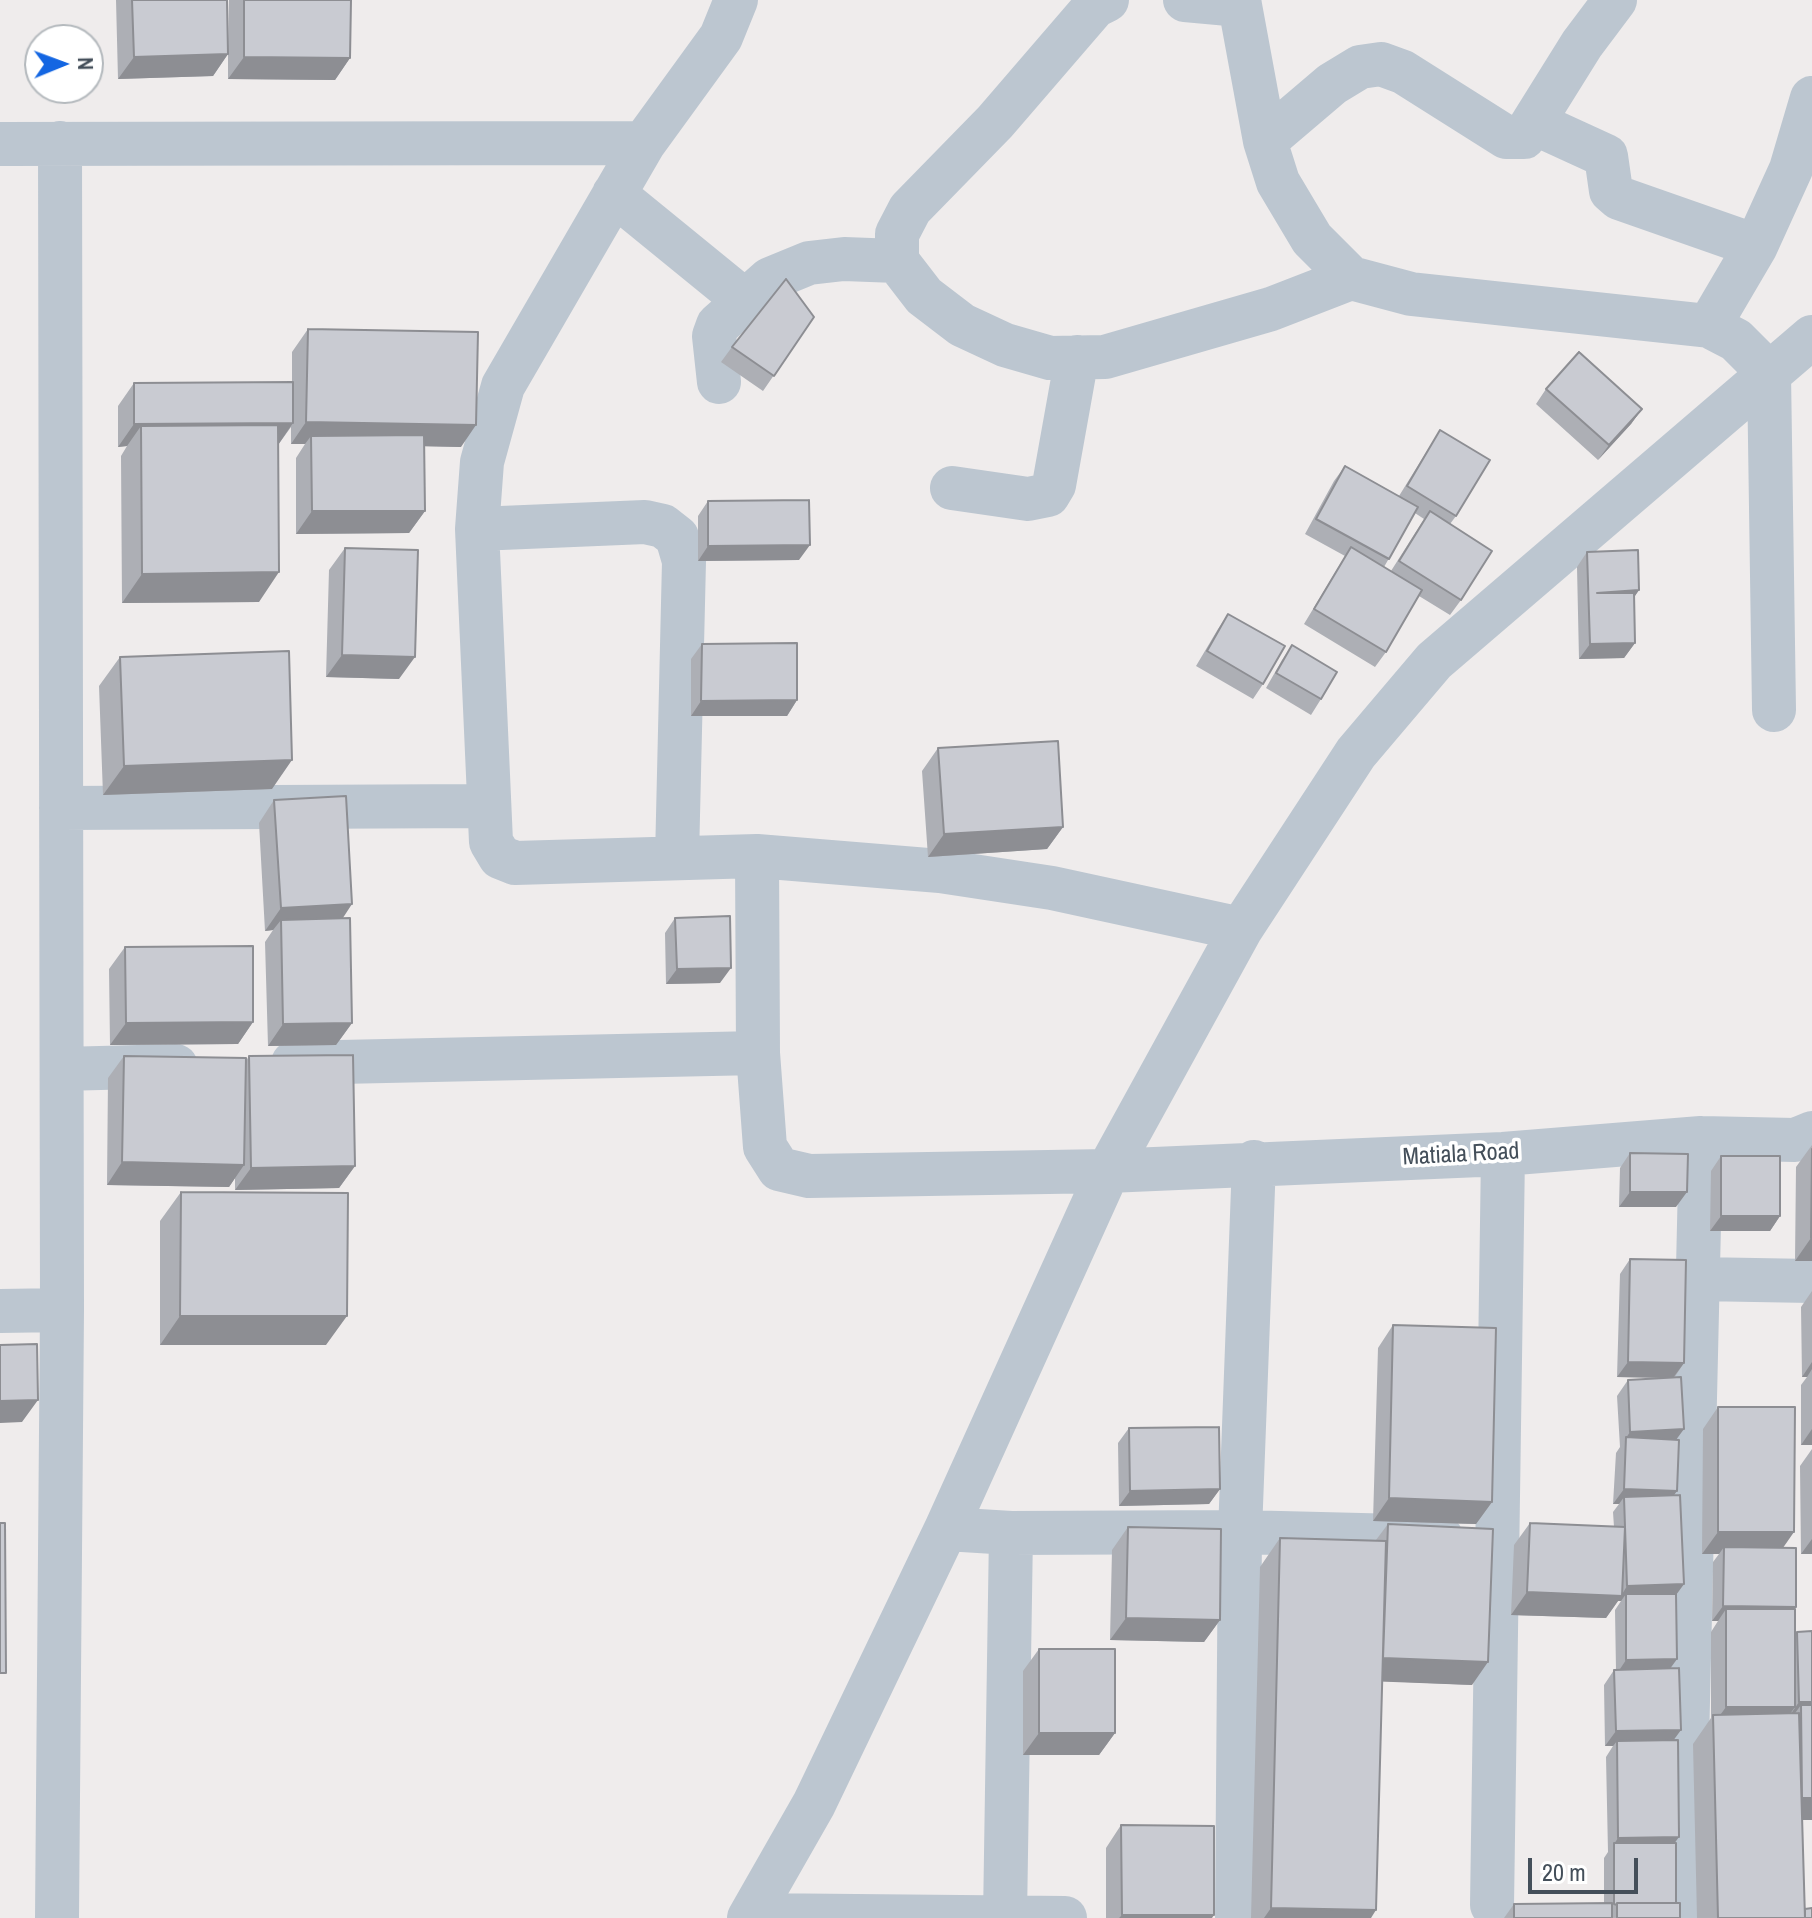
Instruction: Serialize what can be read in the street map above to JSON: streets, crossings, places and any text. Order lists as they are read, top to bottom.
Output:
{
  "streets": {
    "street": ["Matiala Road"]
  },
  "scale_bar": "20 m",
  "north": "right"
}
